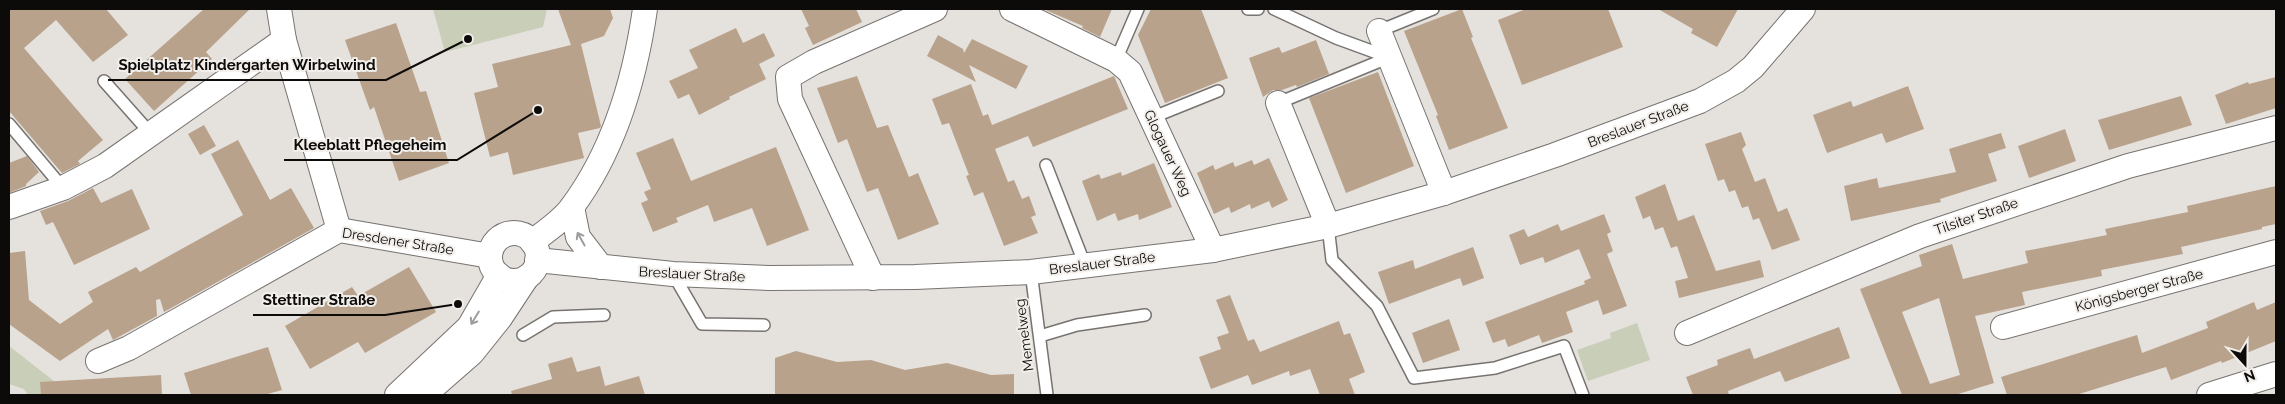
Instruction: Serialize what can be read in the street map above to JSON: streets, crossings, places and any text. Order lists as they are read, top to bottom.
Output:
{
  "streets": {
    "street": [
      "Breslauer Straße",
      "Glogauer Weg",
      "Tilsiter Straße",
      "Dresdener Straße",
      "Königsberger Straße"
    ],
    "lane": ["Memelweg"]
  },
  "crossings": [
    ["Breslauer Straße", "Glogauer Weg"],
    ["Breslauer Straße", "Dresdener Straße"],
    ["Breslauer Straße", "Memelweg"]
  ],
  "places": ["Spielplatz Kindergarten Wirbelwind", "Kleeblatt Pflegeheim", "Stettiner Straße"],
  "north": "bottom"
}
